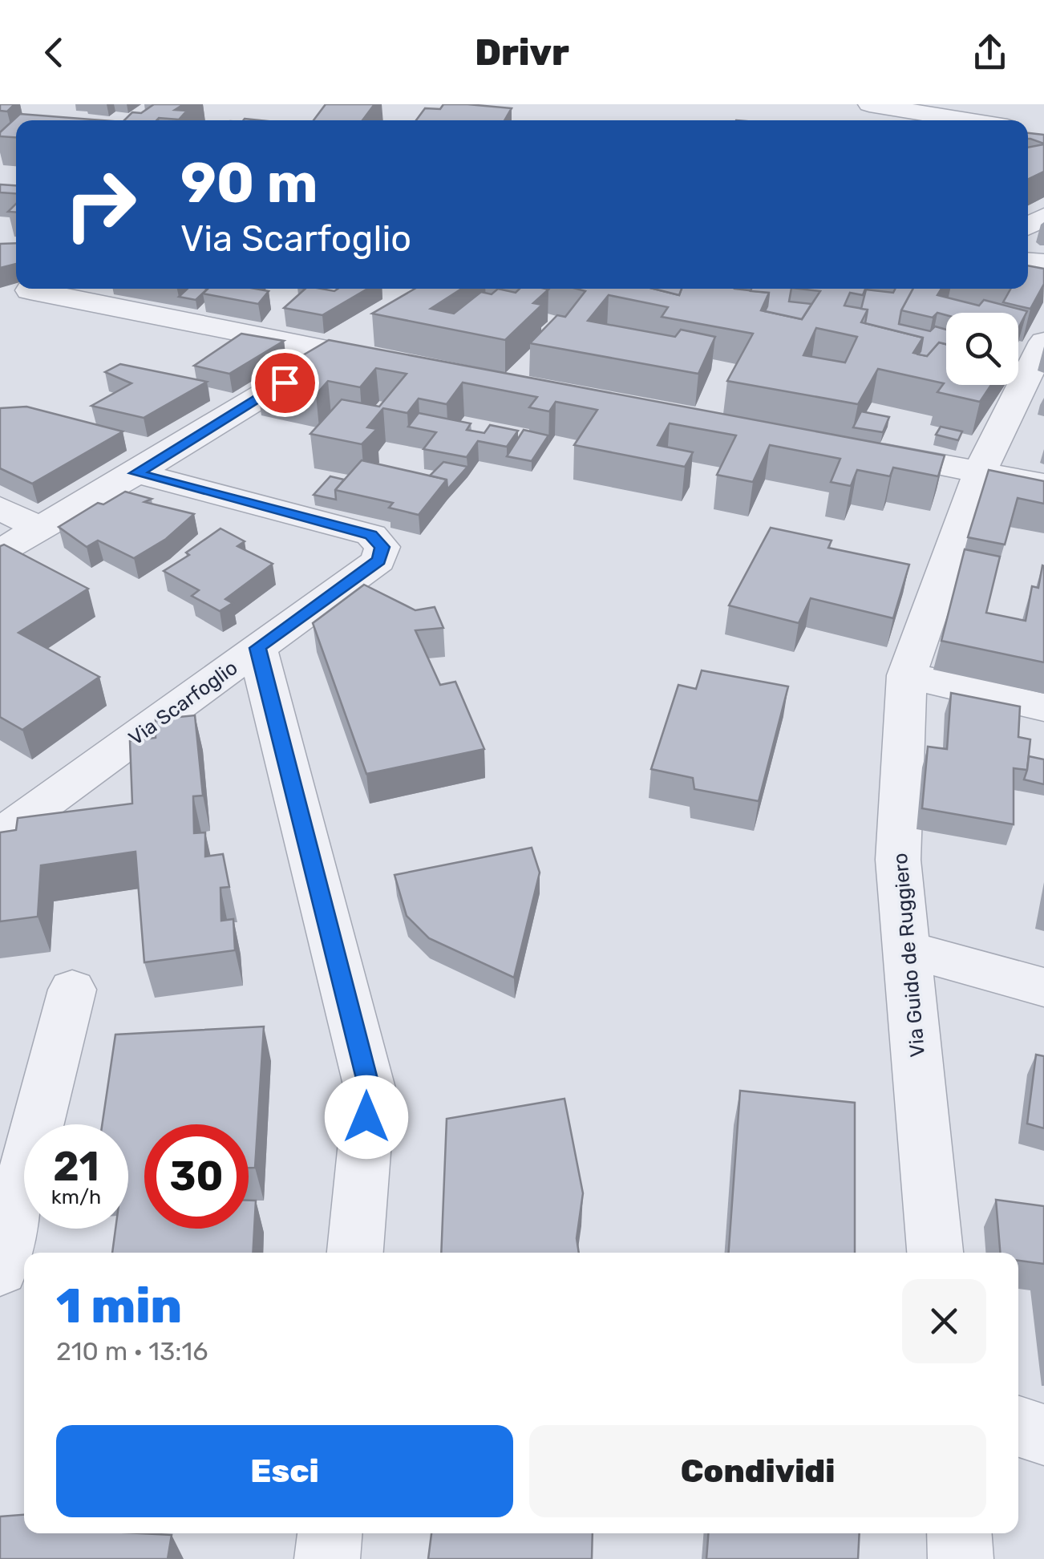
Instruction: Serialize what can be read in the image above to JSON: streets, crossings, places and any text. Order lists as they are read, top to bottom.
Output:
{
  "streets": {
    "street": ["Via Scarfoglio", "Via Guido de Ruggiero"]
  },
  "page": {
    "header": "Drivr",
    "turn": ["90 m", "Via Scarfoglio"],
    "speed": "21 km/h",
    "limit": "30",
    "heading": ["1 min", "210 m · 13:16"],
    "buttons": ["Esci", "Condividi"]
  }
}
